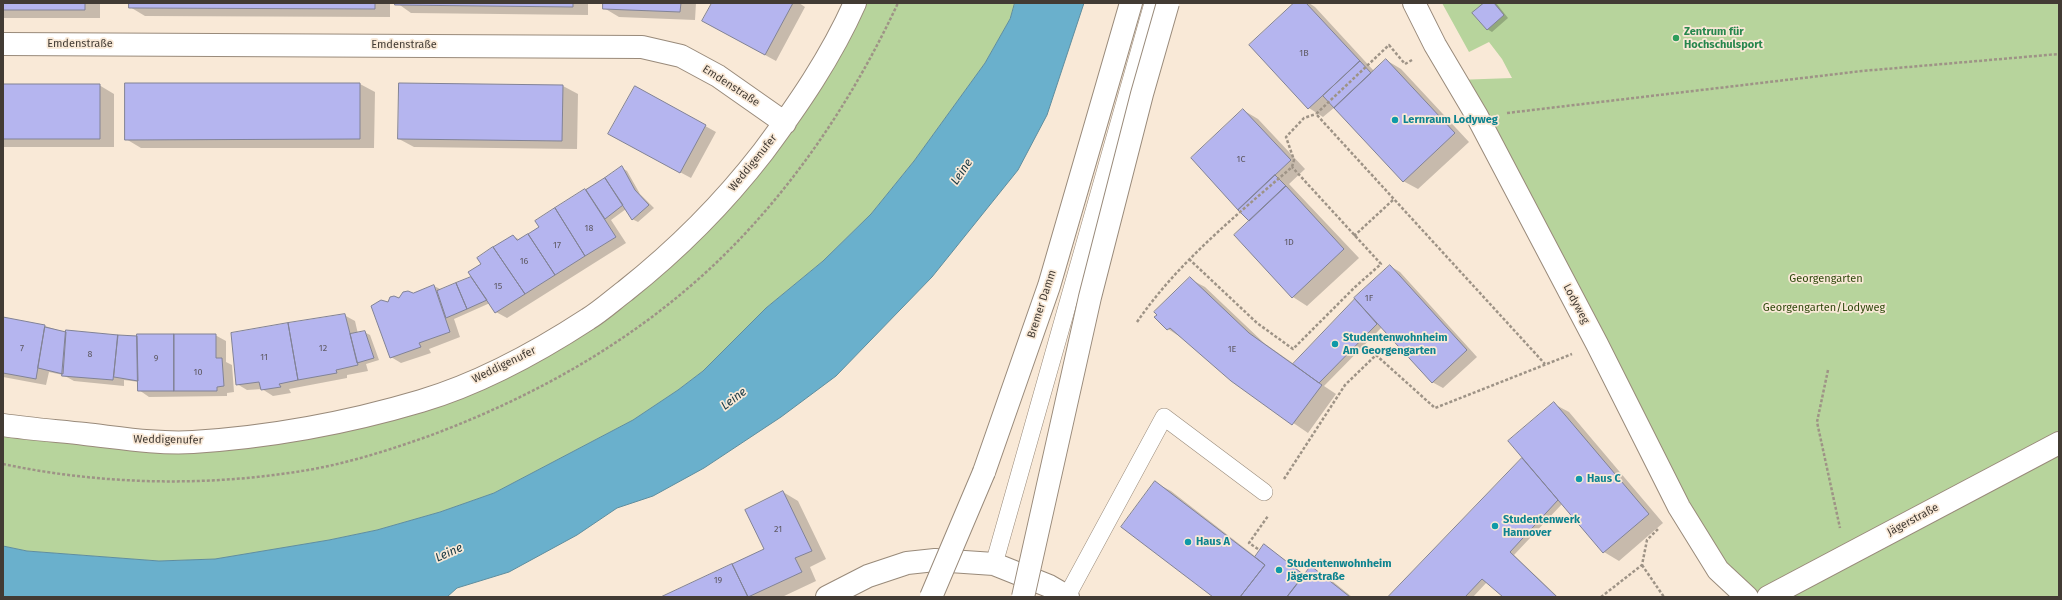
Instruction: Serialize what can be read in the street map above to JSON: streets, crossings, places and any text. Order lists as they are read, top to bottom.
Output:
{
  "streets": {
    "street": [
      "Emdenstraße",
      "Weddigenufer",
      "Bremer Damm",
      "Lodyweg",
      "Jägerstraße"
    ]
  },
  "crossings": [
    ["Emdenstraße", "Weddigenufer"]
  ],
  "water": ["Leine"],
  "parks": ["Georgengarten", "Georgengarten/Lodyweg"],
  "places": [
    "Zentrum für Hochschulsport",
    "Lernraum Lodyweg",
    "Studentenwohnheim Am Georgengarten",
    "Haus C",
    "Studentenwerk Hannover",
    "Haus A",
    "Studentenwohnheim Jägerstraße"
  ],
  "house_numbers": [
    "1B",
    "1C",
    "18",
    "1D",
    "17",
    "16",
    "15",
    "1F",
    "7",
    "12",
    "1E",
    "8",
    "11",
    "9",
    "10",
    "21",
    "19"
  ]
}
